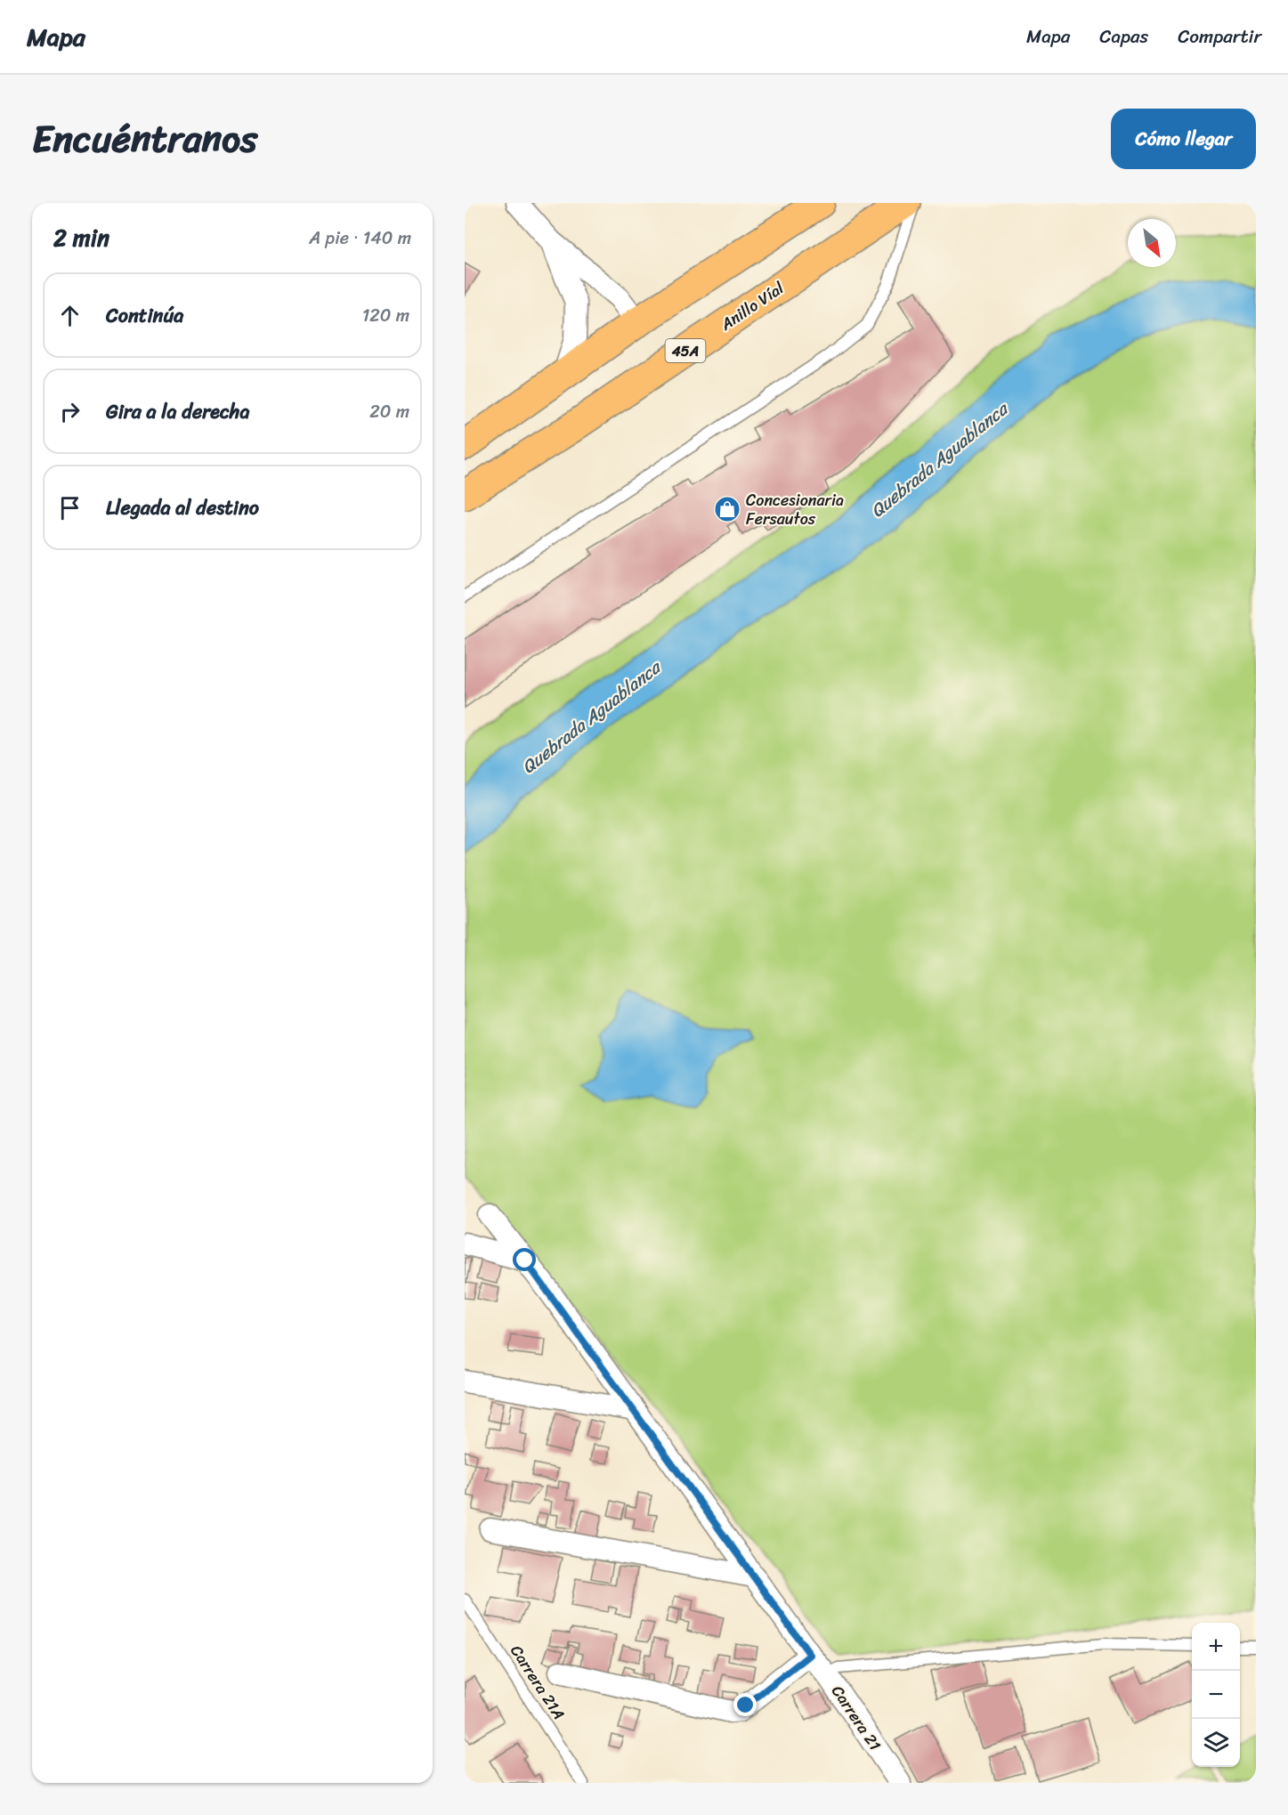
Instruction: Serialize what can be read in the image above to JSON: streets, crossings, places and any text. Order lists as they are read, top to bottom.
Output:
{
  "streets": {
    "highway": ["Anillo Víal", "45A"],
    "street": ["Carrera 21"],
    "lane": ["Carrera 21A"]
  },
  "water": ["Quebrada Aguablanca"],
  "places": {
    "shop": ["Concesionaria Fersautos"]
  },
  "north": "bottom right",
  "page": {
    "header": "Mapa",
    "nav": ["Mapa", "Capas", "Compartir"],
    "title": "Encuéntranos",
    "buttons": "Cómo llegar",
    "heading": ["2 min", "A pie · 140 m"],
    "list": [
      ["Continúa", "120 m"],
      ["Gira a la derecha", "20 m"],
      "Llegada al destino"
    ],
    "map_buttons": ["+", "−"]
  }
}
